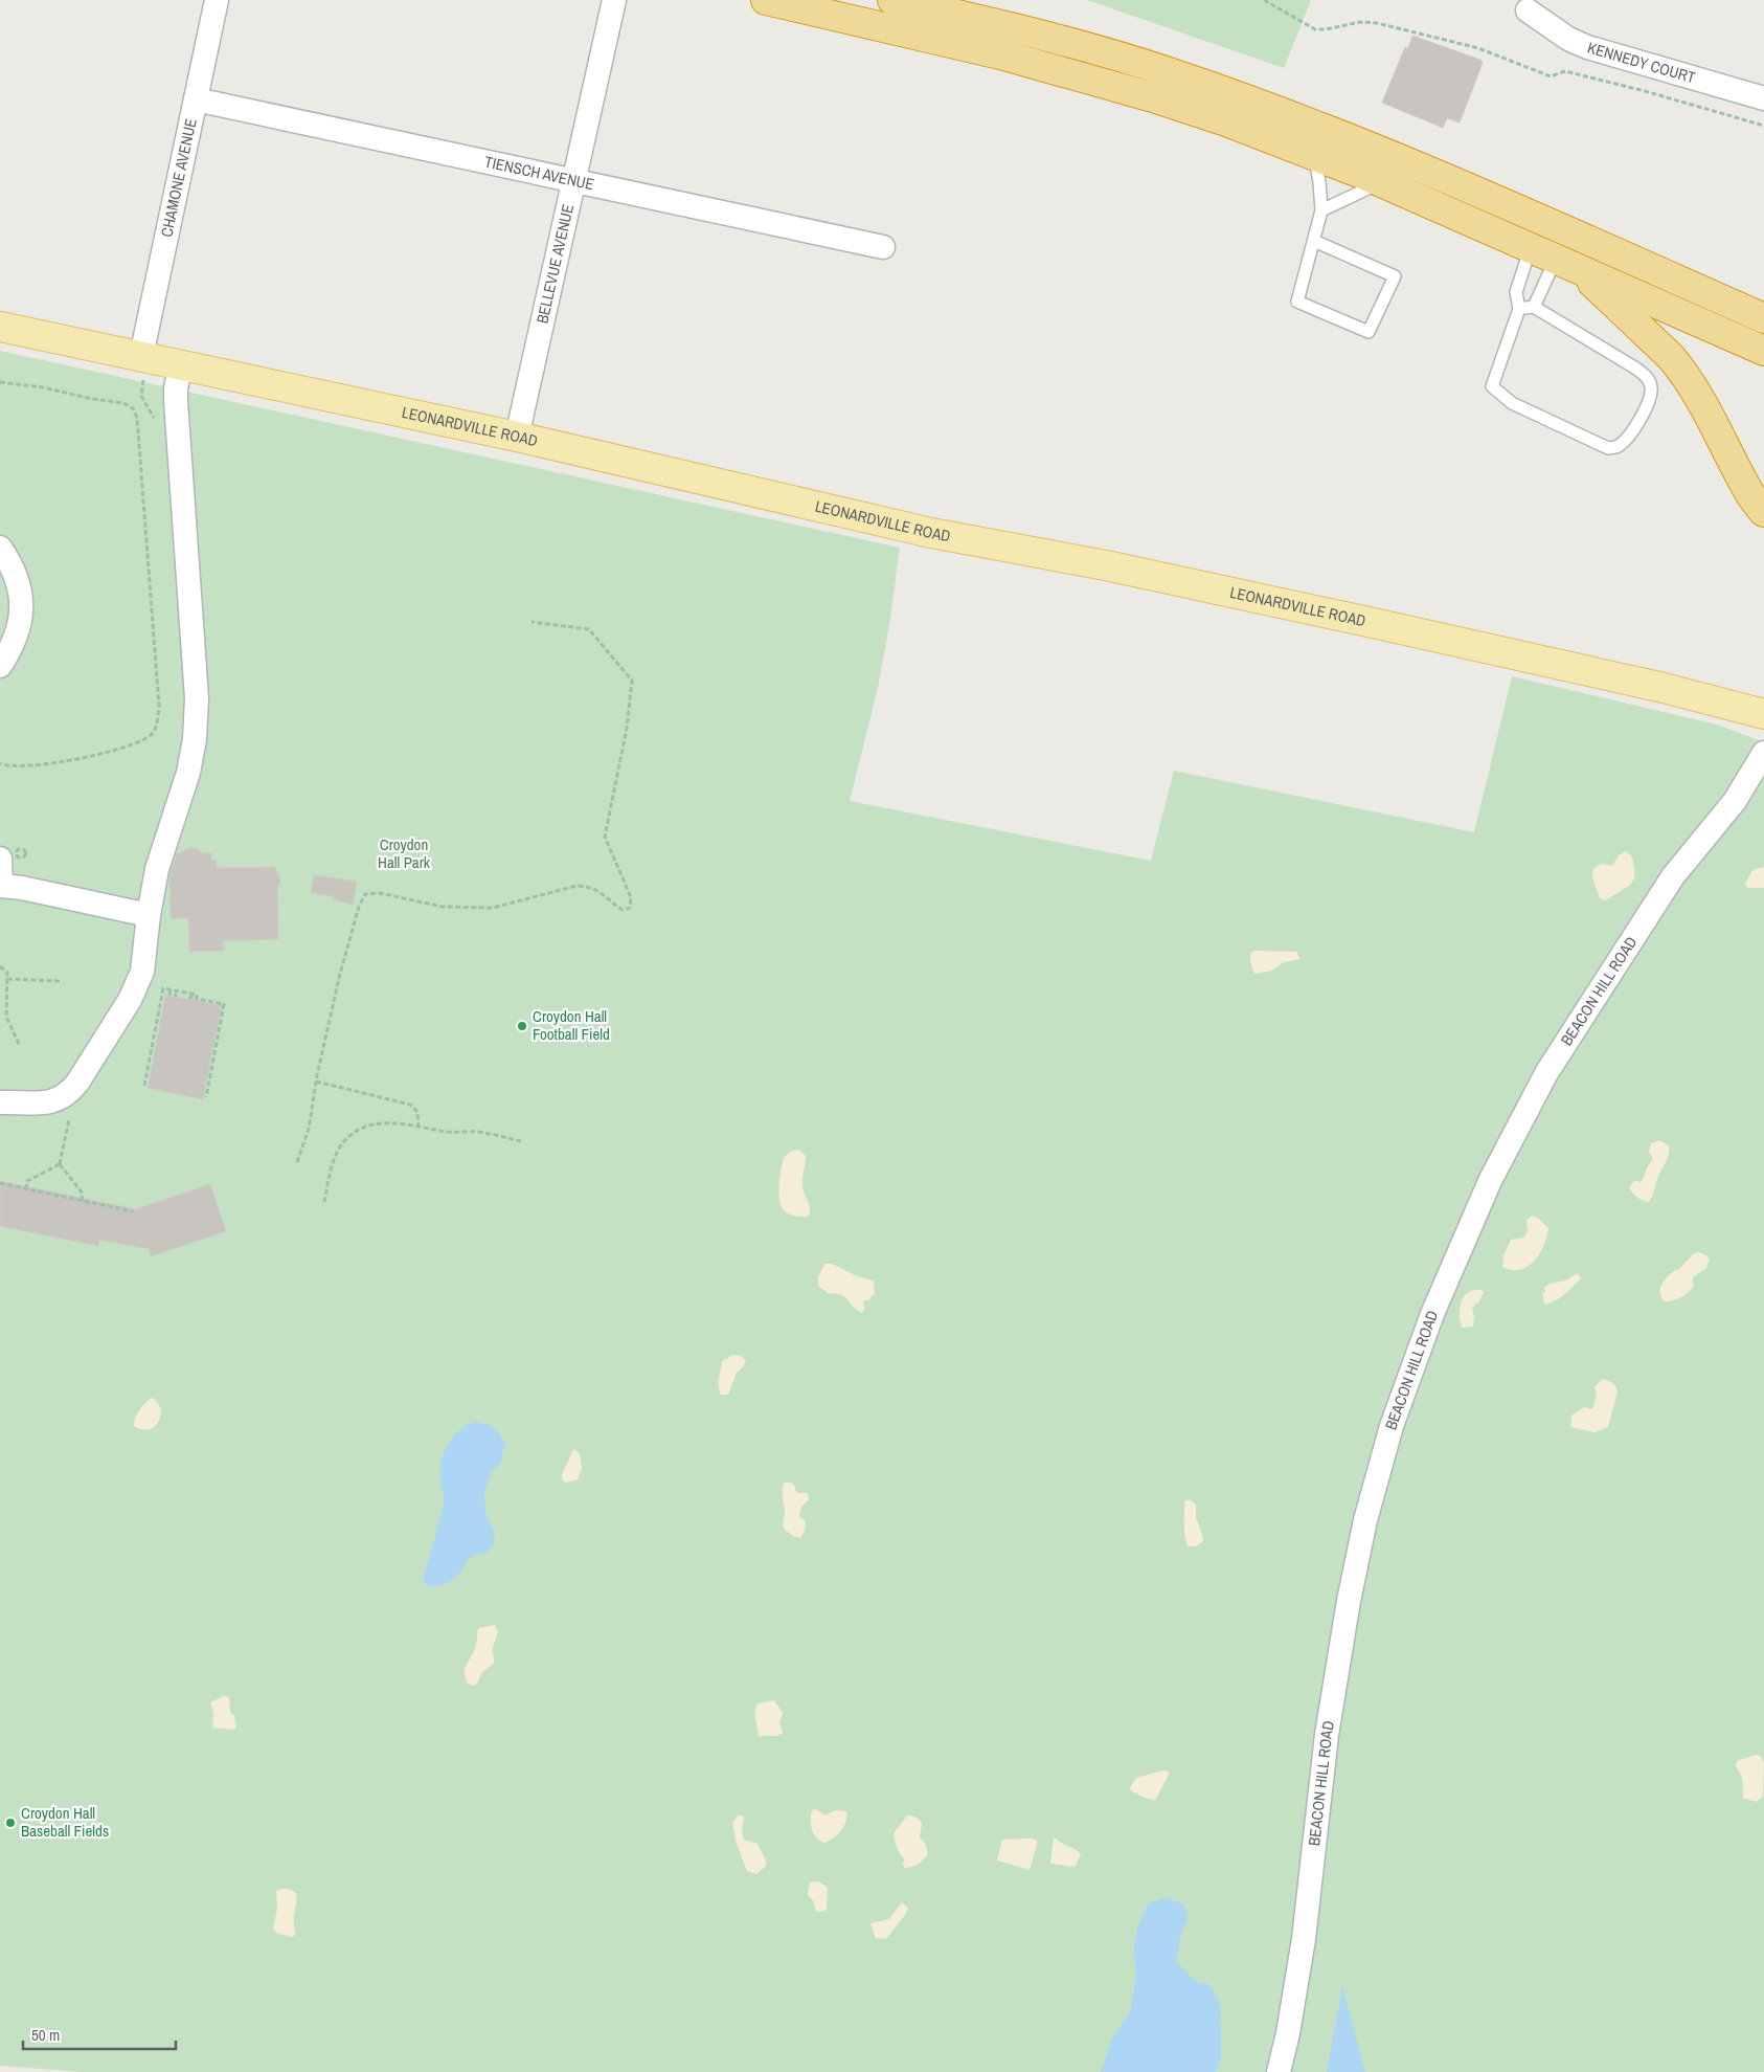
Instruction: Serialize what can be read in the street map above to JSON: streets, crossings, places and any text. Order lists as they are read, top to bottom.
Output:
{
  "streets": {
    "main road": ["LEONARDVILLE ROAD"],
    "street": [
      "KENNEDY COURT",
      "TIENSCH AVENUE",
      "CHAMONE AVENUE",
      "BELLEVUE AVENUE",
      "BEACON HILL ROAD"
    ]
  },
  "crossings": [
    ["TIENSCH AVENUE", "CHAMONE AVENUE"],
    ["TIENSCH AVENUE", "BELLEVUE AVENUE"],
    ["CHAMONE AVENUE", "LEONARDVILLE ROAD"],
    ["BELLEVUE AVENUE", "LEONARDVILLE ROAD"]
  ],
  "parks": ["Croydon Hall Park"],
  "places": ["Croydon Hall Football Field", "Croydon Hall Baseball Fields"],
  "scale_bar": "50 m"
}
